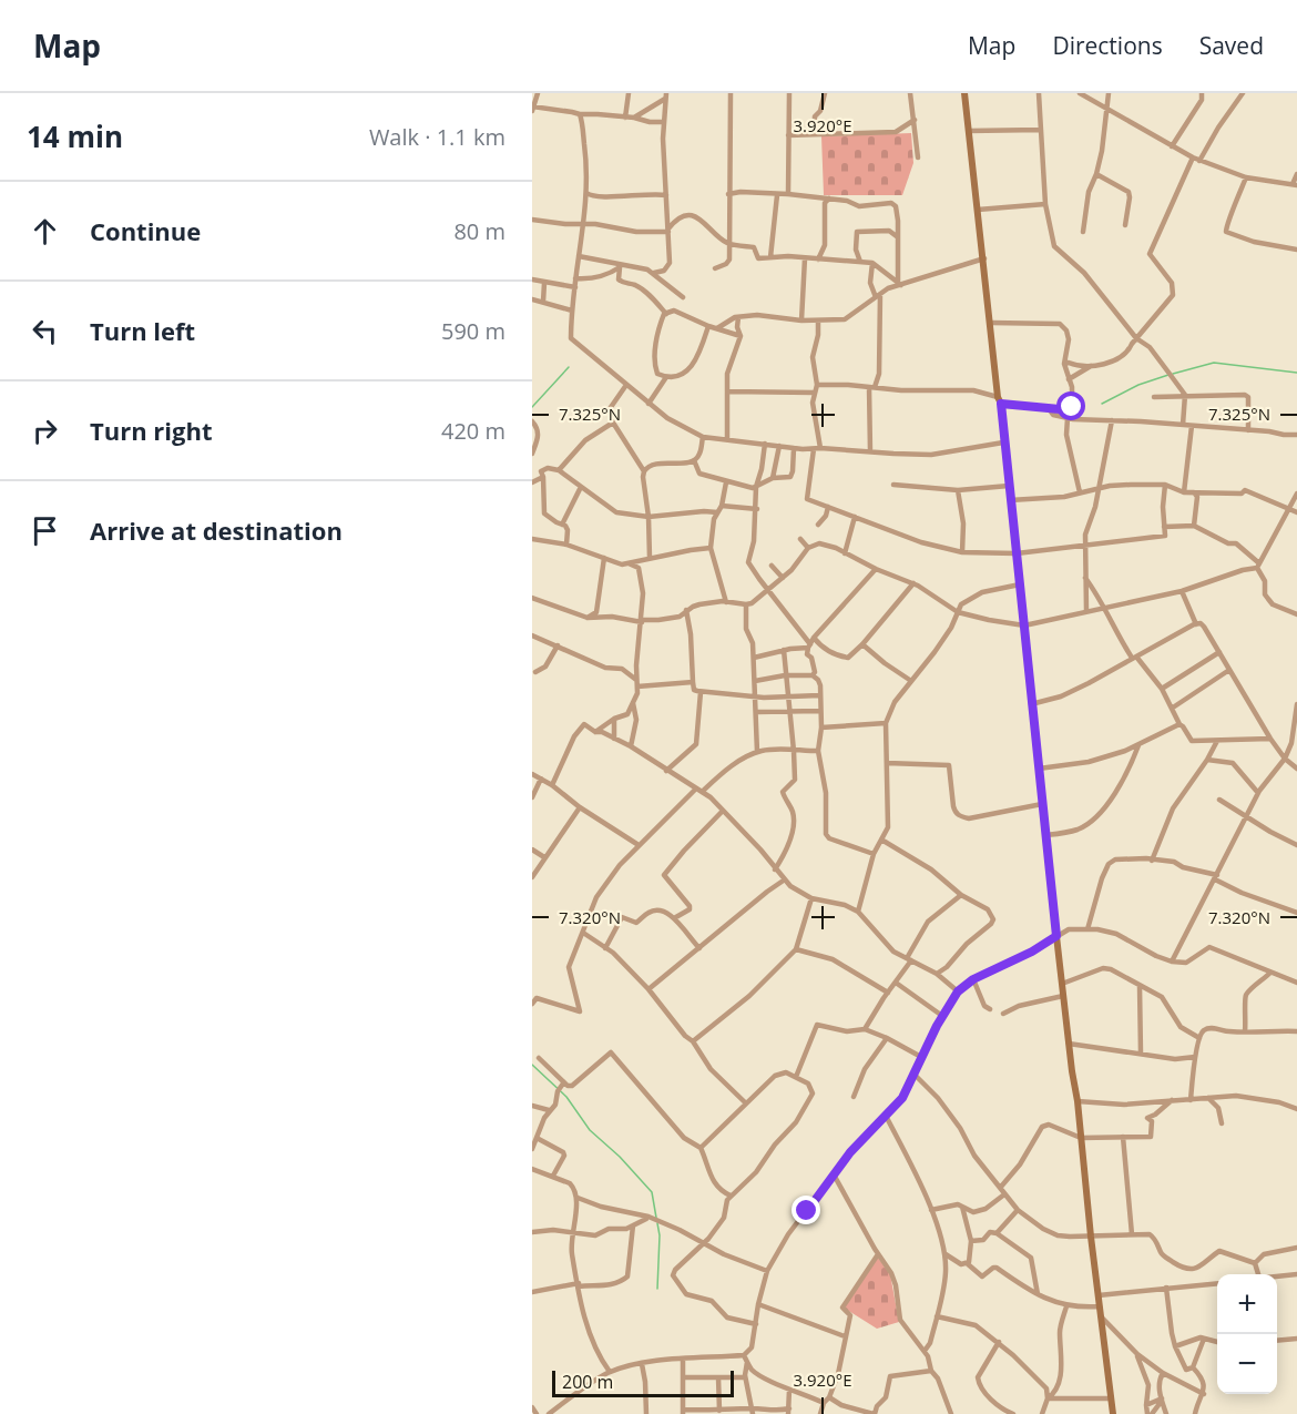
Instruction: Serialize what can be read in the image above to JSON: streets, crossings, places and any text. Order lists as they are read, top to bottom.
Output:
{
  "scale_bar": "200 m",
  "page": {
    "header": "Map",
    "nav": ["Map", "Directions", "Saved"],
    "heading": ["14 min", "Walk · 1.1 km"],
    "list": [
      ["Continue", "80 m"],
      ["Turn left", "590 m"],
      ["Turn right", "420 m"],
      "Arrive at destination"
    ],
    "map_buttons": ["+", "−"],
    "scale": "200 m"
  },
  "coordinates": ["3.920°E", "7.325°N", "7.320°N"]
}
